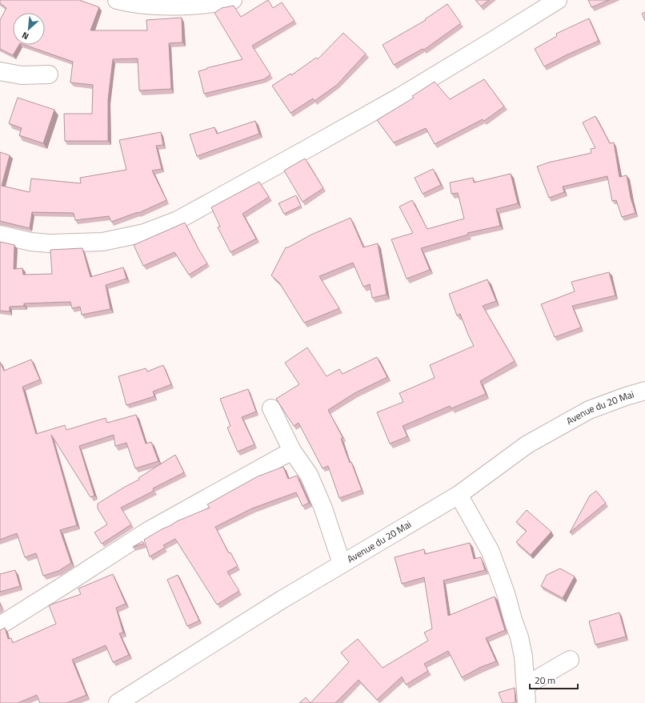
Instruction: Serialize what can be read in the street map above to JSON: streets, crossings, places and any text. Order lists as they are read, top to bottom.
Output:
{
  "streets": {
    "street": ["Avenue du 20 Mai"]
  },
  "scale_bar": "20 m",
  "north": "bottom left"
}
